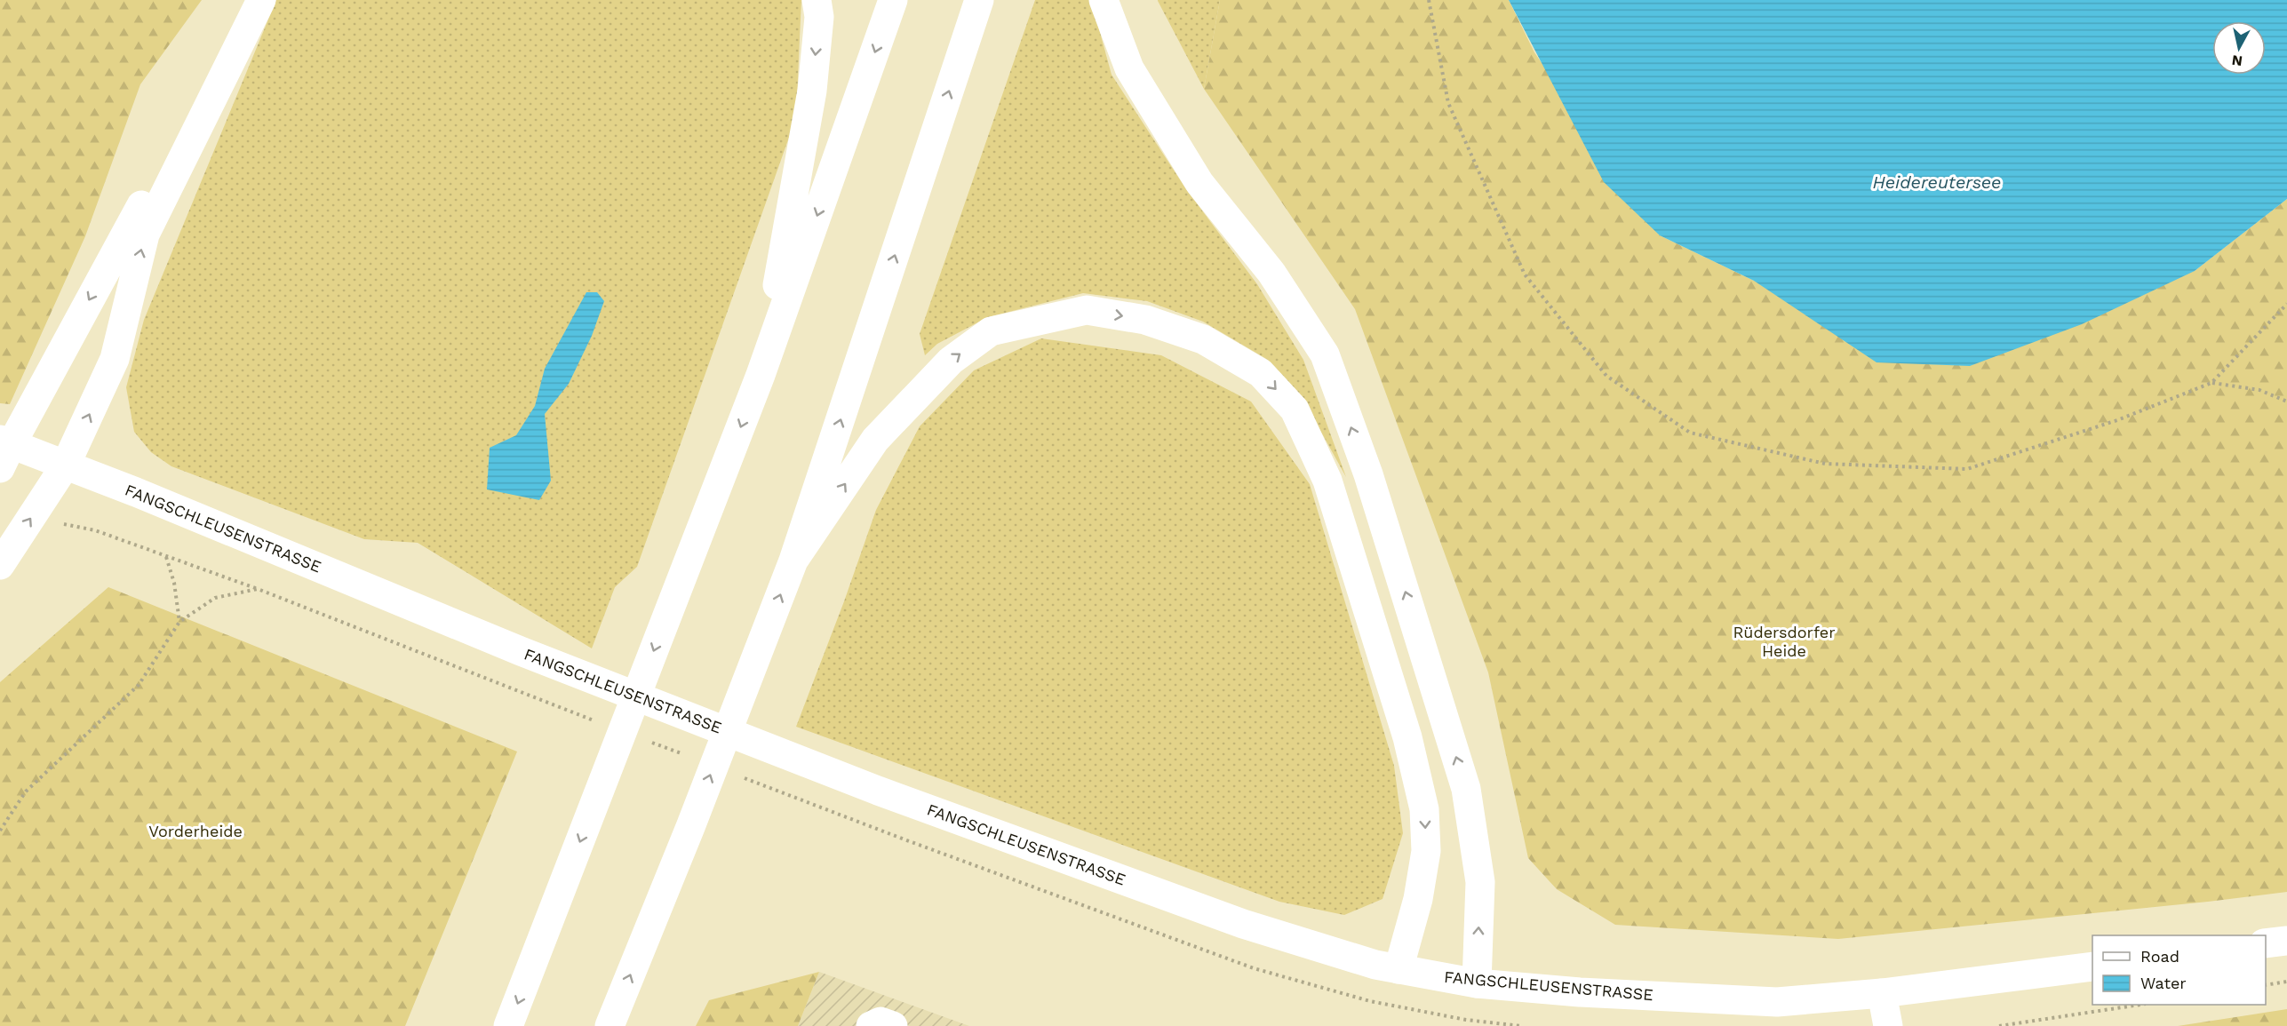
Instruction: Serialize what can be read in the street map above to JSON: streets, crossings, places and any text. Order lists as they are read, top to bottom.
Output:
{
  "streets": {
    "main road": ["FANGSCHLEUSENSTRASSE"]
  },
  "water": ["Heidereutersee"],
  "parks": ["Rüdersdorfer Heide", "Vorderheide"],
  "legend": ["Road", "Water"],
  "north": "bottom"
}
